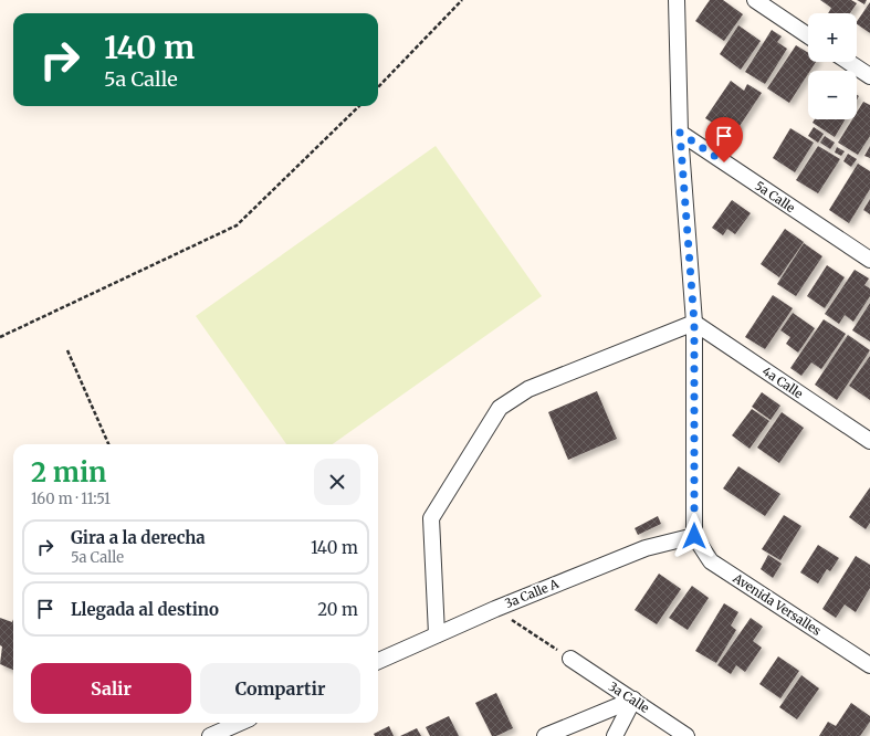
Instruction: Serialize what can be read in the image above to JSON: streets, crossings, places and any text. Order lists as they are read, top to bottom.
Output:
{
  "streets": {
    "street": [
      "5a Calle",
      "4a Calle",
      "3a Calle A",
      "Avenida Versalles",
      "3a Calle"
    ]
  },
  "crossings": [
    ["3a Calle A", "Avenida Versalles"]
  ],
  "page": {
    "map_buttons": ["+", "−"],
    "turn": ["140 m", "5a Calle"],
    "heading": ["2 min", "160 m · 11:51"],
    "list": [
      {
        "name": "Gira a la derecha",
        "note": "5a Calle",
        "value": "140 m"
      },
      {
        "name": "Llegada al destino",
        "value": "20 m"
      }
    ],
    "buttons": ["Salir", "Compartir"]
  }
}
